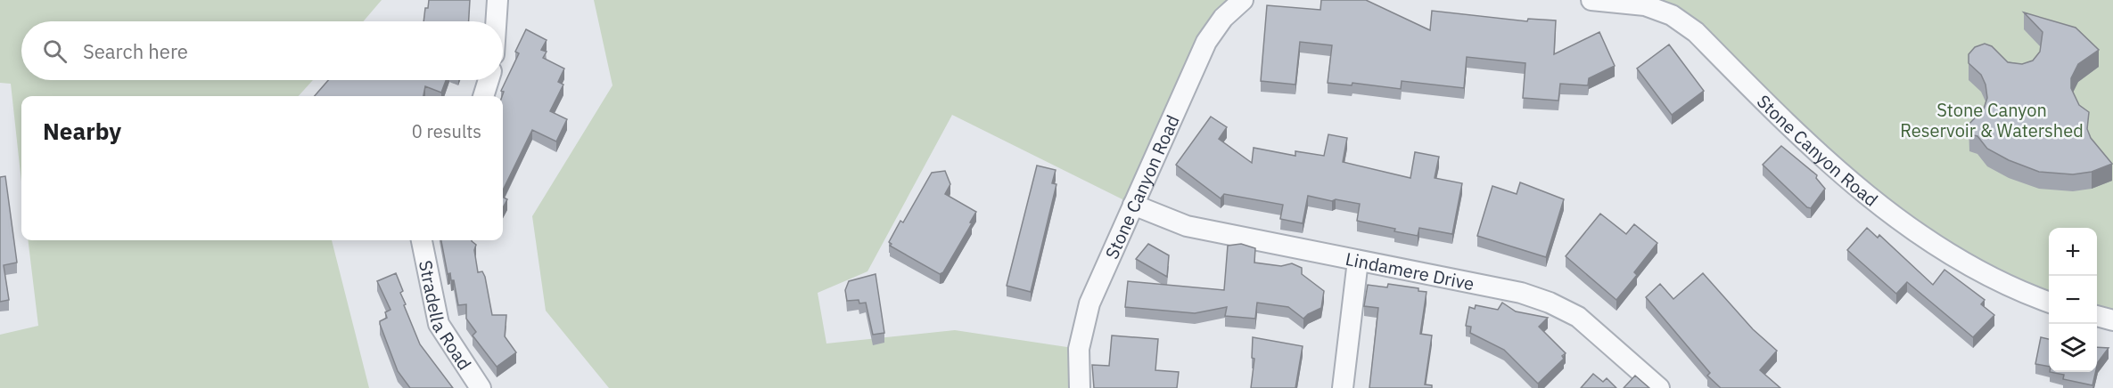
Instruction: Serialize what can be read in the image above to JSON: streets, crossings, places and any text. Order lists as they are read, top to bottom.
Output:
{
  "streets": {
    "street": ["Stone Canyon Road", "Lindamere Drive", "Stradella Road"]
  },
  "crossings": [
    ["Stone Canyon Road", "Lindamere Drive"]
  ],
  "parks": ["Stone Canyon Reservoir & Watershed"],
  "page": {
    "search": "Search here",
    "heading": ["Nearby", "0 results"],
    "map_buttons": ["+", "−"]
  }
}
